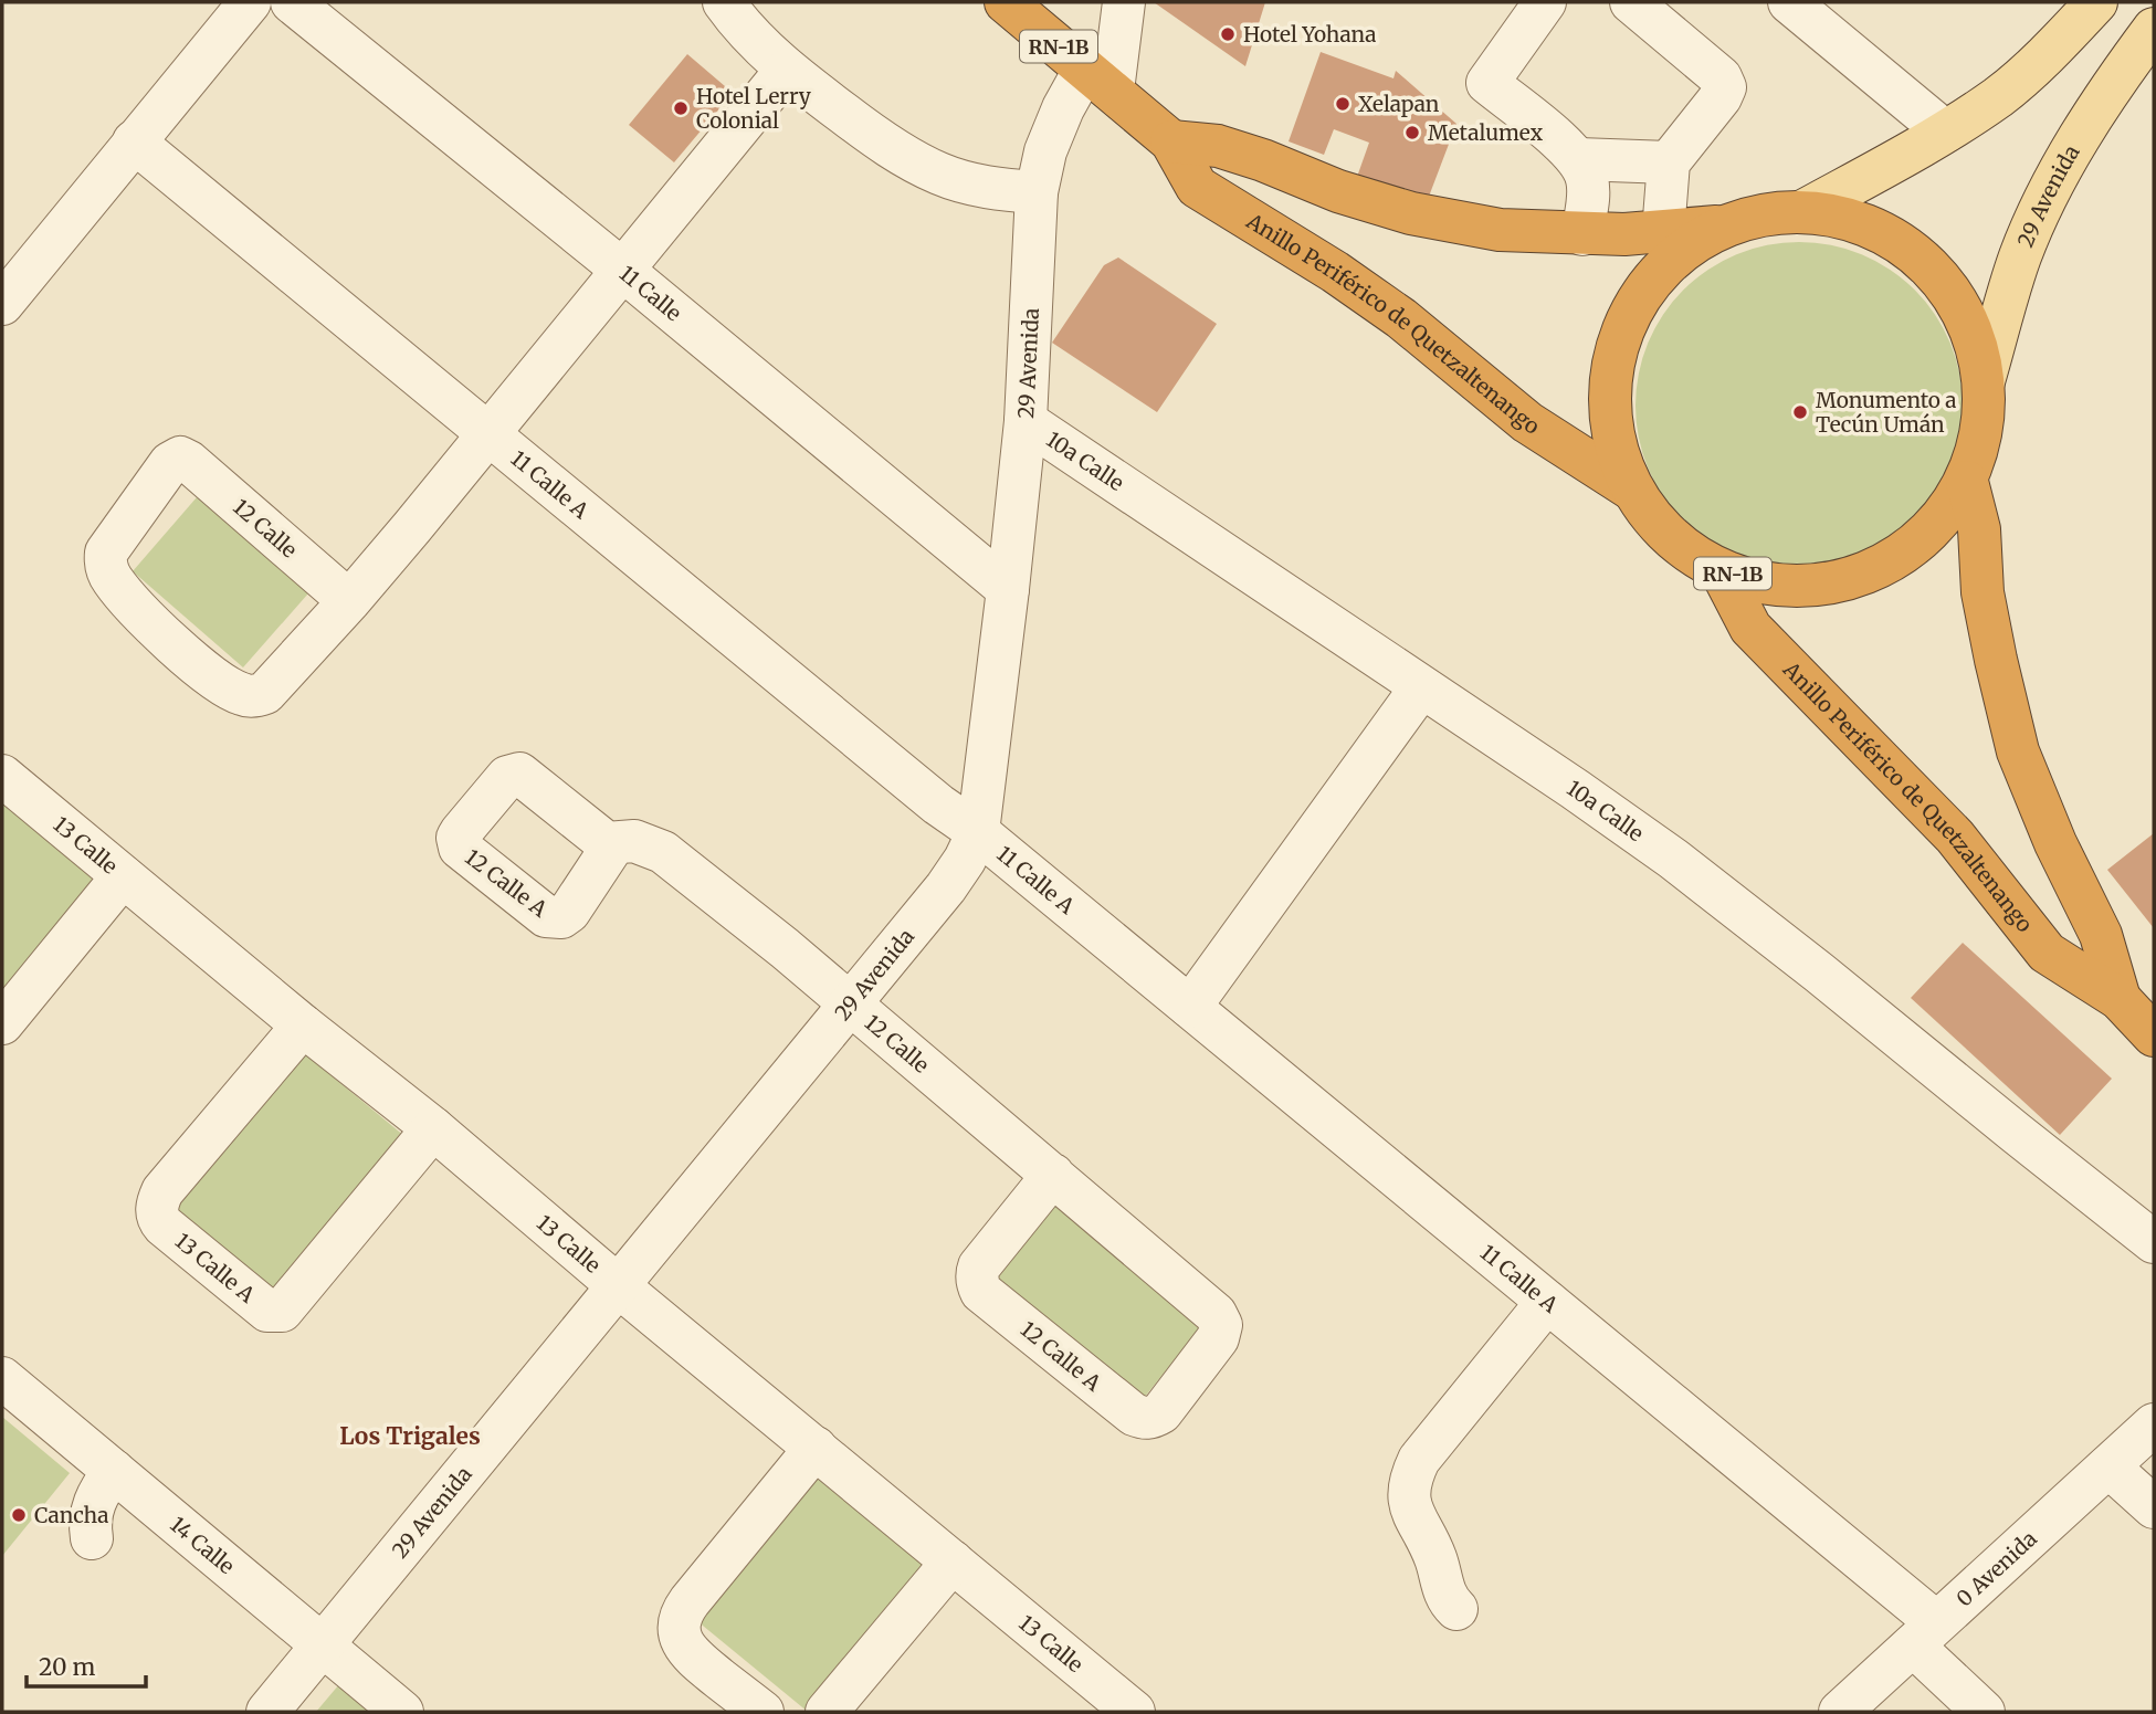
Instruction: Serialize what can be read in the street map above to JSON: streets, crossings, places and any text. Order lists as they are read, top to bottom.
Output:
{
  "streets": {
    "highway": ["RN-1B", "Anillo Periférico de Quetzaltenango"],
    "main road": ["29 Avenida"],
    "street": [
      "11 Calle",
      "10a Calle",
      "11 Calle A",
      "12 Calle",
      "13 Calle",
      "12 Calle A",
      "13 Calle A",
      "14 Calle",
      "0 Avenida"
    ]
  },
  "crossings": [
    ["RN-1B", "29 Avenida"],
    ["RN-1B", "Anillo Periférico de Quetzaltenango"],
    ["29 Avenida", "11 Calle"],
    ["29 Avenida", "Anillo Periférico de Quetzaltenango"],
    ["29 Avenida", "10a Calle"],
    ["29 Avenida", "11 Calle A"],
    ["29 Avenida", "12 Calle"],
    ["29 Avenida", "13 Calle"],
    ["29 Avenida", "14 Calle"],
    ["11 Calle A", "0 Avenida"],
    ["12 Calle", "12 Calle A"],
    ["13 Calle", "13 Calle A"]
  ],
  "districts": ["Los Trigales"],
  "places": [
    "Hotel Yohana",
    "Xelapan",
    "Hotel Lerry Colonial",
    "Metalumex",
    "Monumento a Tecún Umán",
    "Cancha"
  ],
  "scale_bar": "20 m"
}
